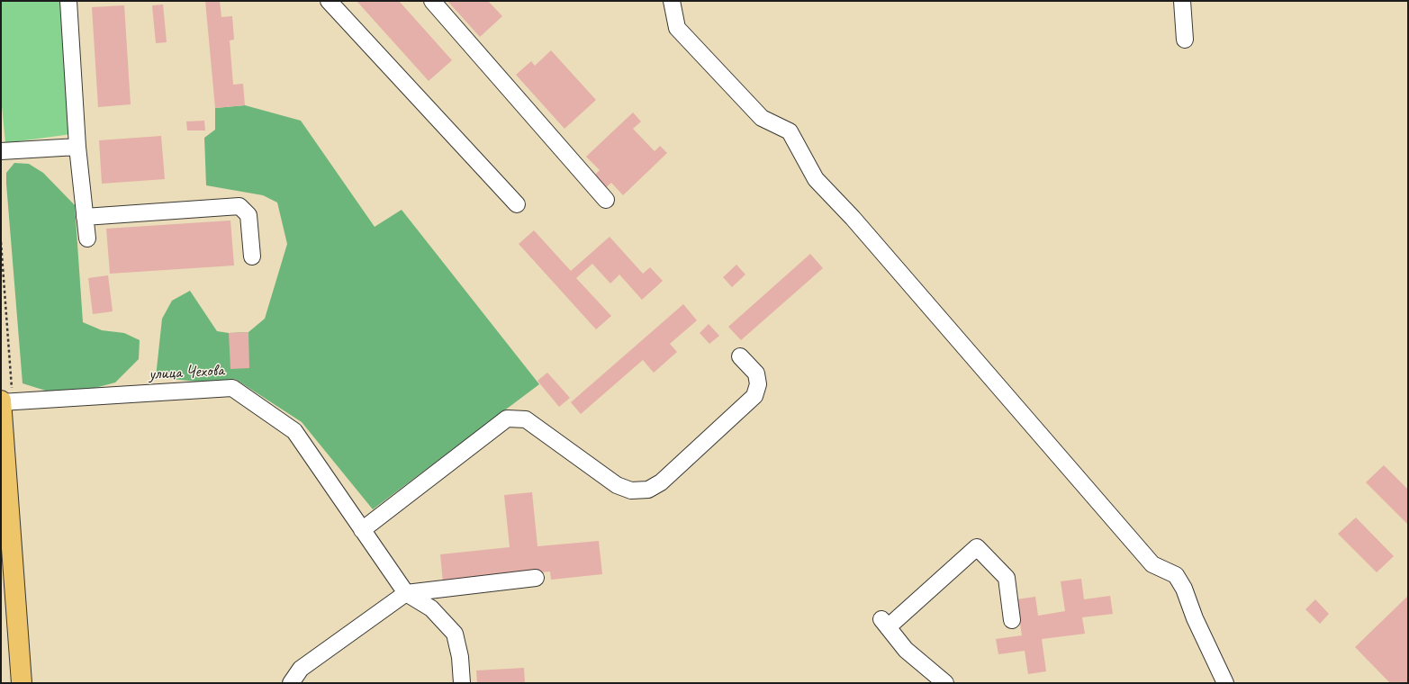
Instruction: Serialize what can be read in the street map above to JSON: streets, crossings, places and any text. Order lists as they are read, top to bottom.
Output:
{
  "streets": {
    "street": ["улица Чехова"]
  }
}
